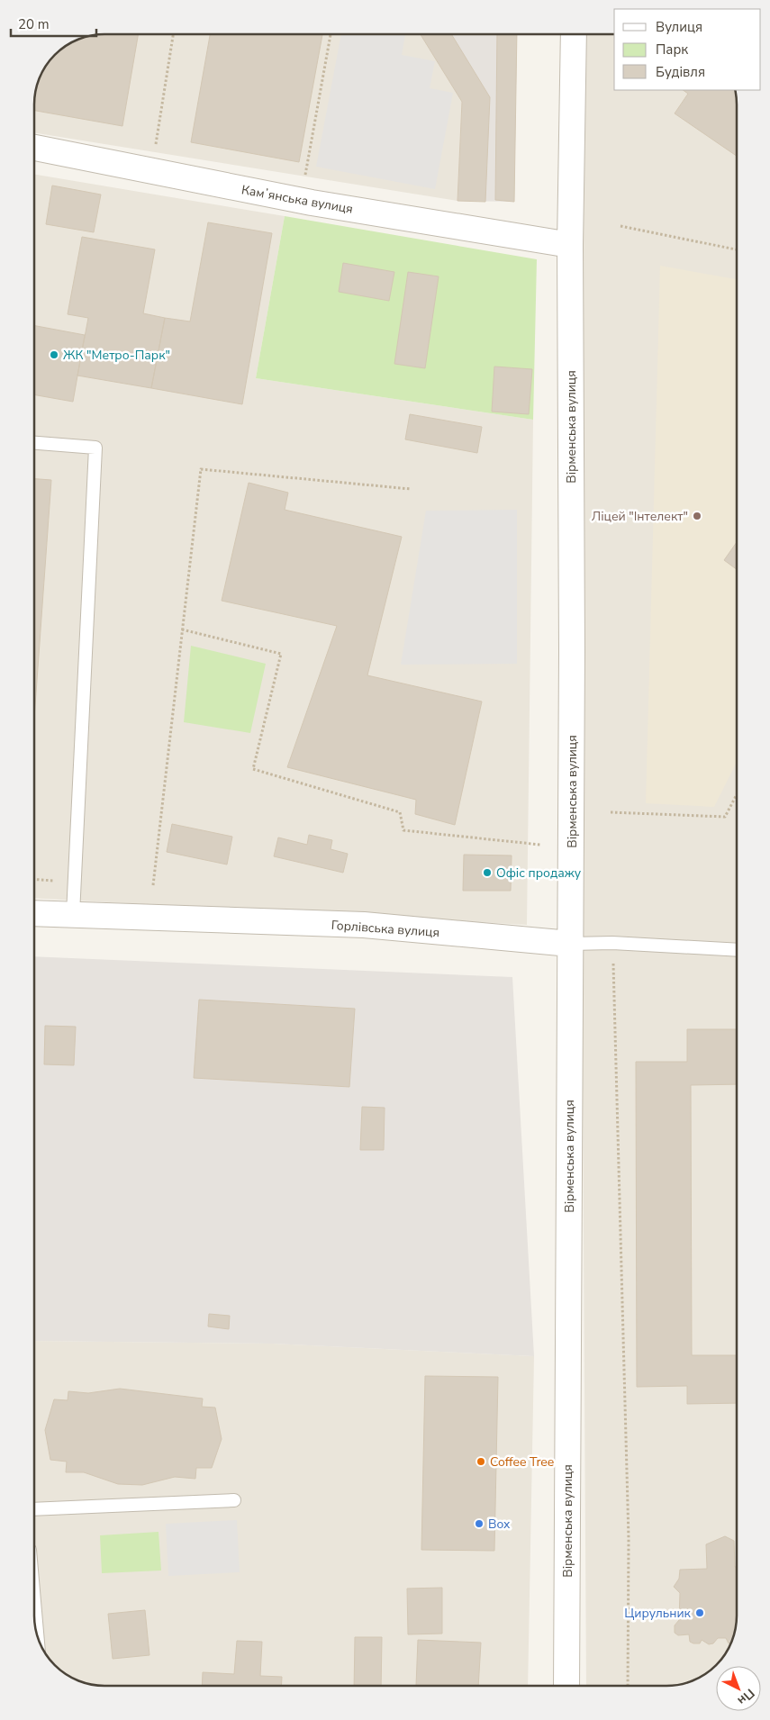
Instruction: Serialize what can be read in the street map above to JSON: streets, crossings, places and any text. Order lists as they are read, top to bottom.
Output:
{
  "streets": {
    "street": ["Камʼянська вулиця", "Вірменська вулиця", "Горлівська вулиця"]
  },
  "crossings": [
    ["Камʼянська вулиця", "Вірменська вулиця"],
    ["Вірменська вулиця", "Горлівська вулиця"]
  ],
  "places": [
    "ЖК \"Метро-Парк\"",
    "Ліцей \"Інтелект\"",
    "Офіс продажу",
    "Coffee Tree",
    "Box",
    "Цирульник"
  ],
  "legend": ["Вулиця", "Парк", "Будівля"],
  "scale_bar": "20 m",
  "north": "bottom right"
}
